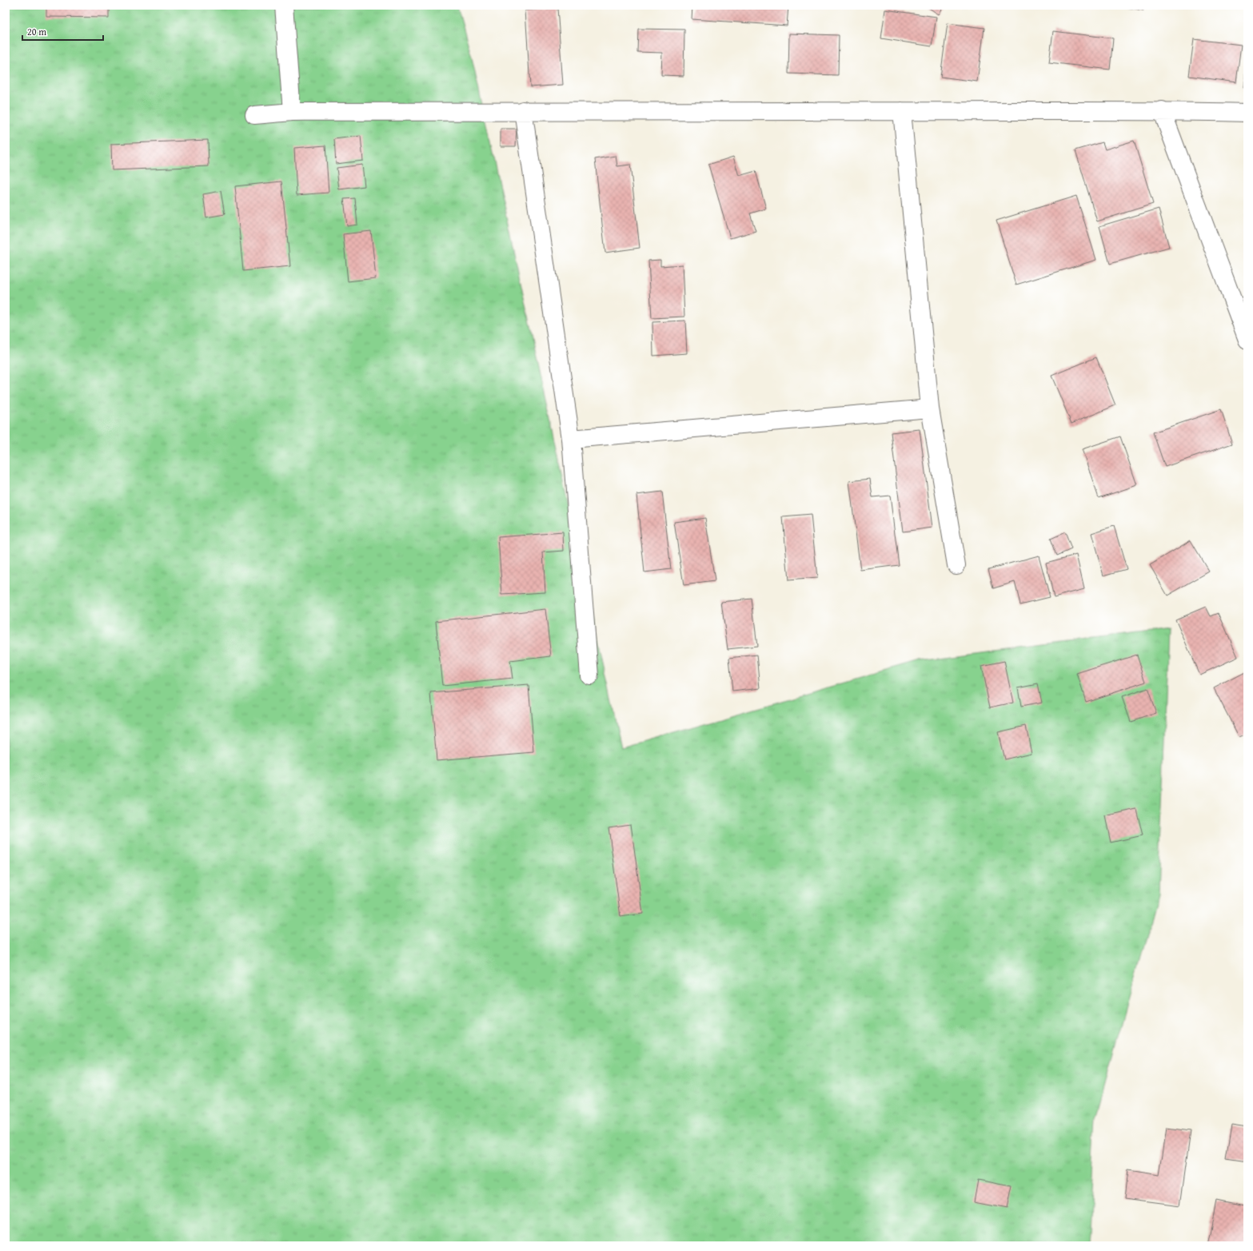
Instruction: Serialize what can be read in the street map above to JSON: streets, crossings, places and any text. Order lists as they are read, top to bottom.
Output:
{
  "scale_bar": "20 m"
}
